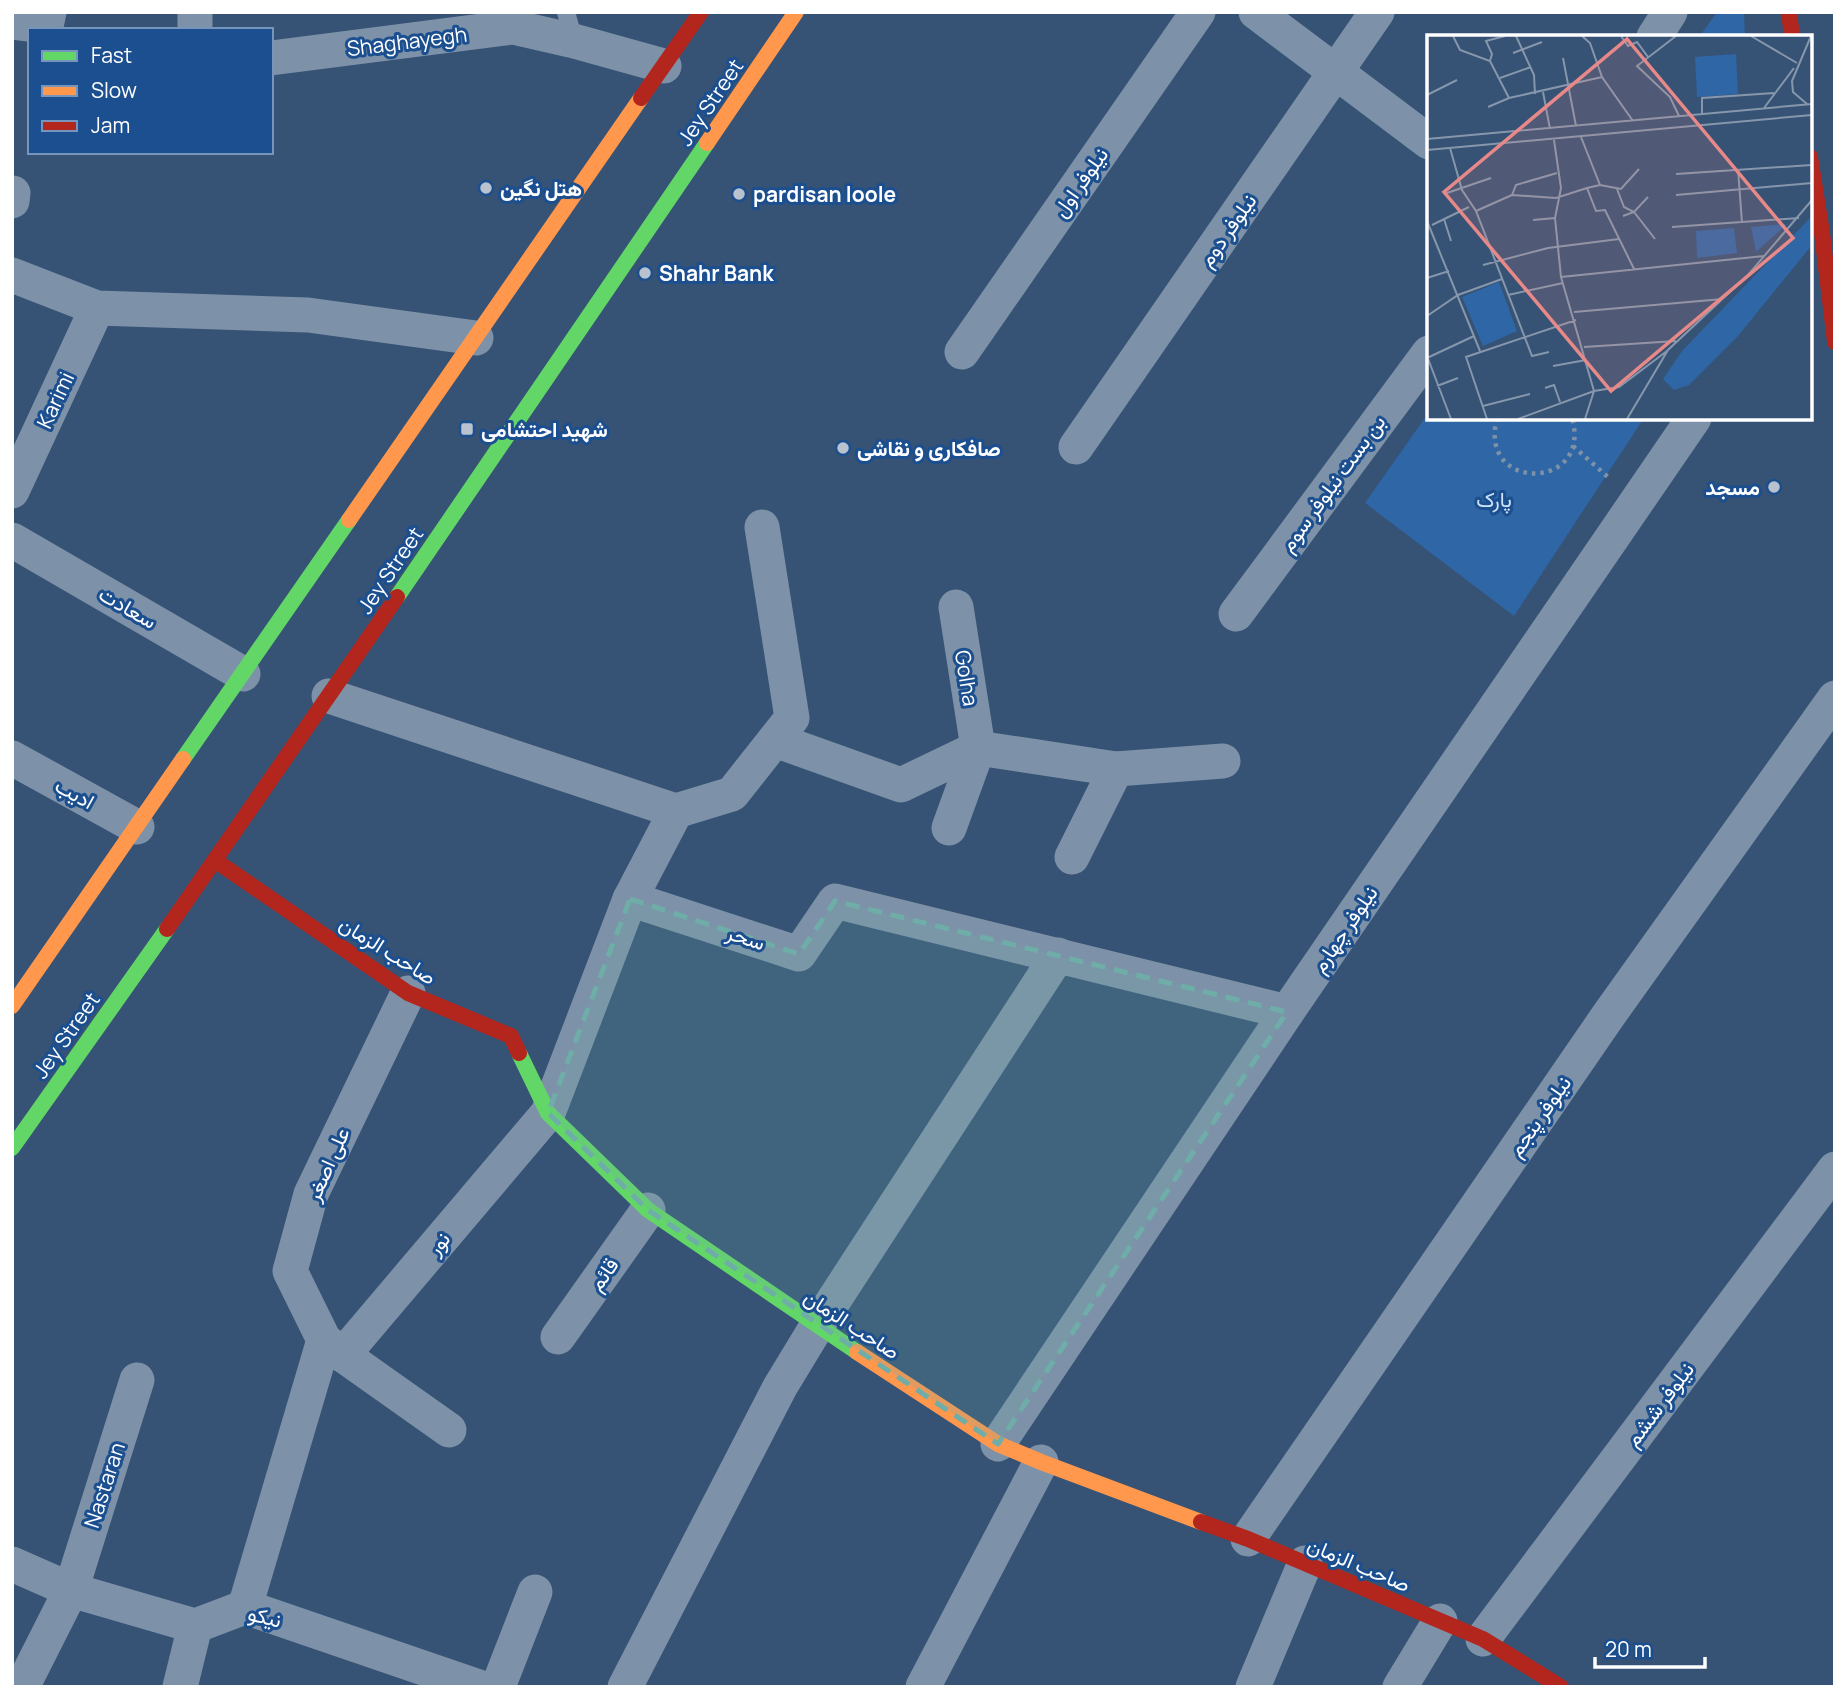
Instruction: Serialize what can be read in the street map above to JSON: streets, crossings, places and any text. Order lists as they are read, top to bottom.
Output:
{
  "streets": {
    "main road": ["Jey Street", "صاحب الزمان"],
    "street": [
      "Shaghayegh",
      "نیلوفر اول",
      "نیلوفر دوم",
      "Karimi",
      "بن بست نیلوفر سوم",
      "سعادت",
      "Golha",
      "ادیب",
      "نیلوفر چهارم",
      "سحر",
      "نیلوفر پنجم",
      "علی اصغر",
      "نور",
      "قائم",
      "نیلوفر ششم",
      "Nastaran",
      "نیکو"
    ]
  },
  "crossings": [
    ["Jey Street", "صاحب الزمان"],
    ["نیلوفر چهارم", "سحر"],
    ["نیلوفر چهارم", "صاحب الزمان"],
    ["سحر", "نور"],
    ["صاحب الزمان", "نیلوفر پنجم"],
    ["صاحب الزمان", "علی اصغر"],
    ["صاحب الزمان", "نور"],
    ["صاحب الزمان", "قائم"],
    ["صاحب الزمان", "نیلوفر ششم"],
    ["علی اصغر", "نور"]
  ],
  "parks": ["پارک"],
  "places": {
    "other": [
      "هتل نگین",
      "pardisan loole",
      "Shahr Bank",
      "صافکاری و نقاشی",
      "مسجد"
    ],
    "transit": ["شهید احتشامی"]
  },
  "legend": ["Fast", "Slow", "Jam"],
  "scale_bar": "20 m"
}
